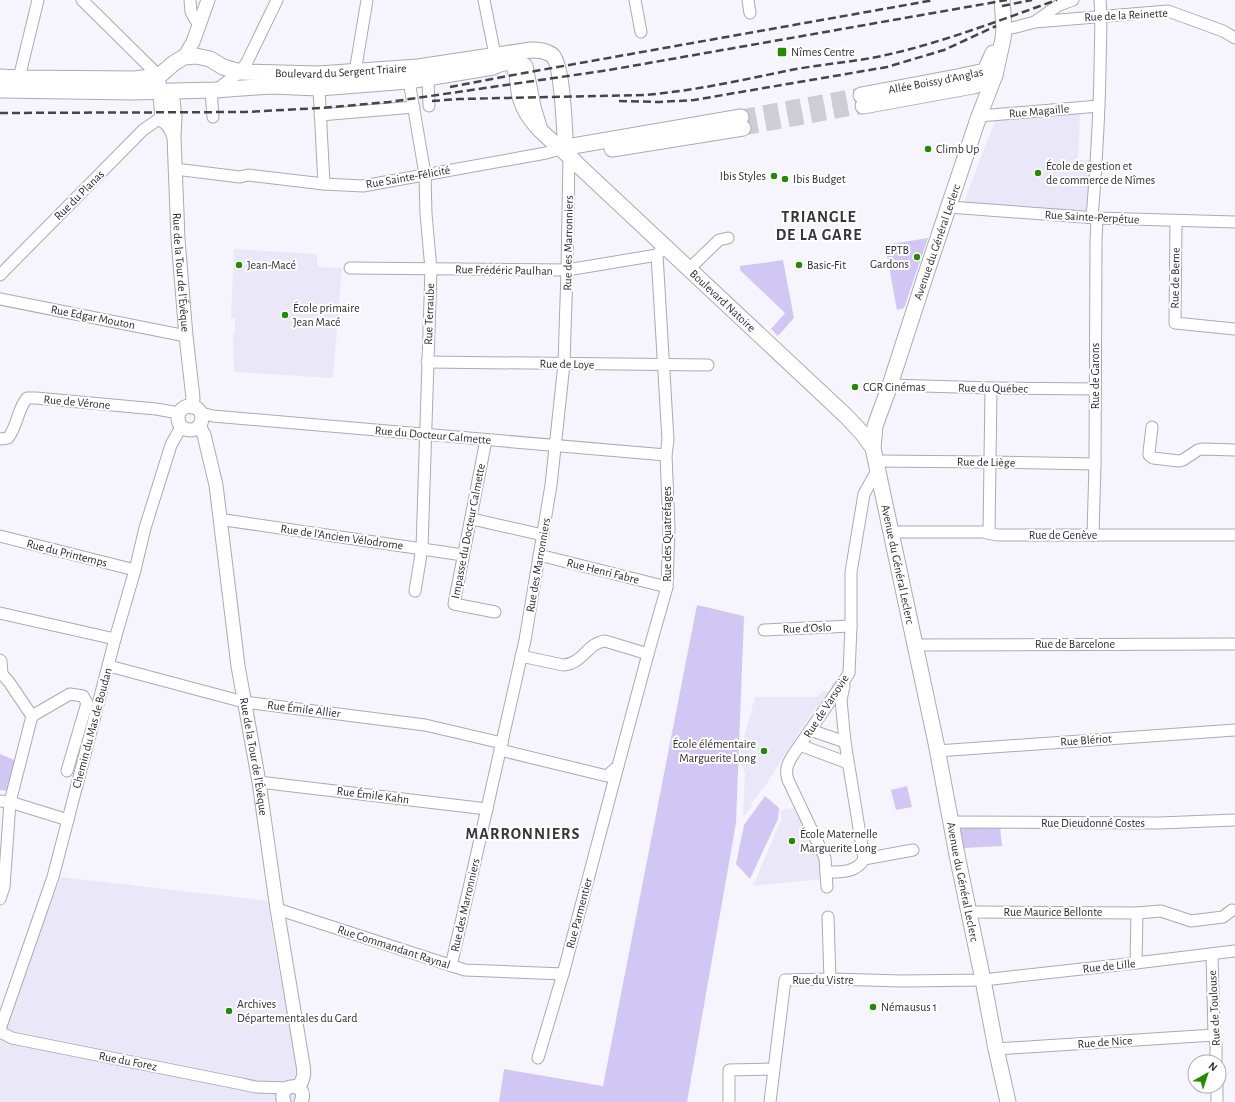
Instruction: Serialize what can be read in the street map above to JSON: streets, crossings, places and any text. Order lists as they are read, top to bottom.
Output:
{
  "streets": {
    "main road": [
      "Boulevard du Sergent Triaire",
      "Allée Boissy d'Anglas",
      "Avenue du Général Leclerc",
      "Boulevard Natoire"
    ],
    "street": [
      "Rue de la Reinette",
      "Rue Magaille",
      "Rue Sainte-Félicité",
      "Rue du Planas",
      "Rue Sainte-Perpétue",
      "Rue des Marronniers",
      "Rue Frédéric Paulhan",
      "Rue de la Tour de l'Évêque",
      "Rue de Berne",
      "Rue Terraube",
      "Rue Edgar Mouton",
      "Rue de Loye",
      "Rue de Garons",
      "Rue du Québec",
      "Rue de Vérone",
      "Rue du Docteur Calmette",
      "Rue de Liège",
      "Impasse du Docteur Calmette",
      "Rue des Quatrefages",
      "Rue de Genève",
      "Rue de l'Ancien Vélodrome",
      "Rue du Printemps",
      "Rue Henri Fabre",
      "Rue d'Oslo",
      "Rue de Barcelone",
      "Rue de Varsovie",
      "Rue Émile Allier",
      "Chemin du Mas de Boudan",
      "Rue Blériot",
      "Rue Émile Kahn",
      "Rue Dieudonné Costes",
      "Rue Maurice Bellonte",
      "Rue Parmentier",
      "Rue Commandant Raynal",
      "Rue de Lille",
      "Rue du Vistre",
      "Rue de Toulouse",
      "Rue de Nice",
      "Rue du Forez"
    ]
  },
  "crossings": [
    ["Rue de la Reinette", "Avenue du Général Leclerc"],
    ["Rue de la Reinette", "Rue de Garons"],
    ["Boulevard du Sergent Triaire", "Rue Sainte-Félicité"],
    ["Boulevard du Sergent Triaire", "Rue des Marronniers"],
    ["Boulevard du Sergent Triaire", "Rue de la Tour de l'Évêque"],
    ["Boulevard du Sergent Triaire", "Boulevard Natoire"],
    ["Boulevard du Sergent Triaire", "Rue Terraube"],
    ["Allée Boissy d'Anglas", "Avenue du Général Leclerc"],
    ["Rue Magaille", "Avenue du Général Leclerc"],
    ["Rue Magaille", "Rue de Garons"],
    ["Rue Sainte-Félicité", "Rue des Marronniers"],
    ["Rue Sainte-Félicité", "Rue de la Tour de l'Évêque"],
    ["Rue Sainte-Félicité", "Boulevard Natoire"],
    ["Rue Sainte-Félicité", "Rue Terraube"],
    ["Rue du Planas", "Rue de la Tour de l'Évêque"],
    ["Rue Sainte-Perpétue", "Avenue du Général Leclerc"],
    ["Rue Sainte-Perpétue", "Rue de Berne"],
    ["Rue Sainte-Perpétue", "Rue de Garons"],
    ["Avenue du Général Leclerc", "Boulevard Natoire"],
    ["Avenue du Général Leclerc", "Rue du Québec"],
    ["Avenue du Général Leclerc", "Rue de Liège"],
    ["Avenue du Général Leclerc", "Rue de Genève"],
    ["Avenue du Général Leclerc", "Rue de Barcelone"],
    ["Avenue du Général Leclerc", "Rue de Varsovie"],
    ["Avenue du Général Leclerc", "Rue Blériot"],
    ["Avenue du Général Leclerc", "Rue Dieudonné Costes"],
    ["Avenue du Général Leclerc", "Rue Maurice Bellonte"],
    ["Avenue du Général Leclerc", "Rue de Lille"],
    ["Avenue du Général Leclerc", "Rue du Vistre"],
    ["Avenue du Général Leclerc", "Rue de Nice"],
    ["Rue des Marronniers", "Rue Frédéric Paulhan"],
    ["Rue des Marronniers", "Boulevard Natoire"],
    ["Rue des Marronniers", "Rue de Loye"],
    ["Rue des Marronniers", "Rue du Docteur Calmette"],
    ["Rue des Marronniers", "Rue Henri Fabre"],
    ["Rue des Marronniers", "Rue Émile Allier"],
    ["Rue des Marronniers", "Rue Émile Kahn"],
    ["Rue des Marronniers", "Rue Commandant Raynal"],
    ["Rue Frédéric Paulhan", "Boulevard Natoire"],
    ["Rue Frédéric Paulhan", "Rue Terraube"],
    ["Rue Frédéric Paulhan", "Rue des Quatrefages"],
    ["Rue de la Tour de l'Évêque", "Rue Edgar Mouton"],
    ["Rue de la Tour de l'Évêque", "Rue de Vérone"],
    ["Rue de la Tour de l'Évêque", "Rue du Docteur Calmette"],
    ["Rue de la Tour de l'Évêque", "Rue de l'Ancien Vélodrome"],
    ["Rue de la Tour de l'Évêque", "Rue Émile Allier"],
    ["Rue de la Tour de l'Évêque", "Chemin du Mas de Boudan"],
    ["Rue de la Tour de l'Évêque", "Rue Émile Kahn"],
    ["Rue de la Tour de l'Évêque", "Rue Commandant Raynal"],
    ["Rue de la Tour de l'Évêque", "Rue du Forez"],
    ["Boulevard Natoire", "Rue de Liège"],
    ["Boulevard Natoire", "Rue des Quatrefages"],
    ["Boulevard Natoire", "Rue de Varsovie"],
    ["Rue Terraube", "Rue de Loye"],
    ["Rue Terraube", "Rue du Docteur Calmette"],
    ["Rue Terraube", "Rue de l'Ancien Vélodrome"],
    ["Rue de Loye", "Rue des Quatrefages"],
    ["Rue de Garons", "Rue du Québec"],
    ["Rue de Garons", "Rue de Liège"],
    ["Rue de Garons", "Rue de Genève"],
    ["Rue de Vérone", "Rue du Docteur Calmette"],
    ["Rue de Vérone", "Chemin du Mas de Boudan"],
    ["Rue du Docteur Calmette", "Impasse du Docteur Calmette"],
    ["Rue du Docteur Calmette", "Rue des Quatrefages"],
    ["Rue du Docteur Calmette", "Chemin du Mas de Boudan"],
    ["Rue de Liège", "Rue de Varsovie"],
    ["Impasse du Docteur Calmette", "Rue de l'Ancien Vélodrome"],
    ["Rue des Quatrefages", "Rue Henri Fabre"],
    ["Rue des Quatrefages", "Rue Parmentier"],
    ["Rue du Printemps", "Chemin du Mas de Boudan"],
    ["Rue d'Oslo", "Rue de Varsovie"],
    ["Rue Émile Allier", "Chemin du Mas de Boudan"],
    ["Rue Parmentier", "Rue Commandant Raynal"],
    ["Rue de Lille", "Rue du Vistre"],
    ["Rue de Lille", "Rue de Toulouse"],
    ["Rue de Toulouse", "Rue de Nice"]
  ],
  "districts": ["TRIANGLE DE LA GARE", "MARRONNIERS"],
  "places": {
    "transit": ["Nîmes Centre"],
    "other": [
      "Climb Up",
      "École de gestion et de commerce de Nîmes",
      "Ibis Styles",
      "Ibis Budget",
      "EPTB Gardons",
      "Jean-Macé",
      "Basic-Fit",
      "École primaire Jean Macé",
      "CGR Cinémas",
      "École élémentaire Marguerite Long",
      "École Maternelle Marguerite Long",
      "Némausus 1",
      "Archives Départementales du Gard"
    ]
  },
  "north": "top right"
}
